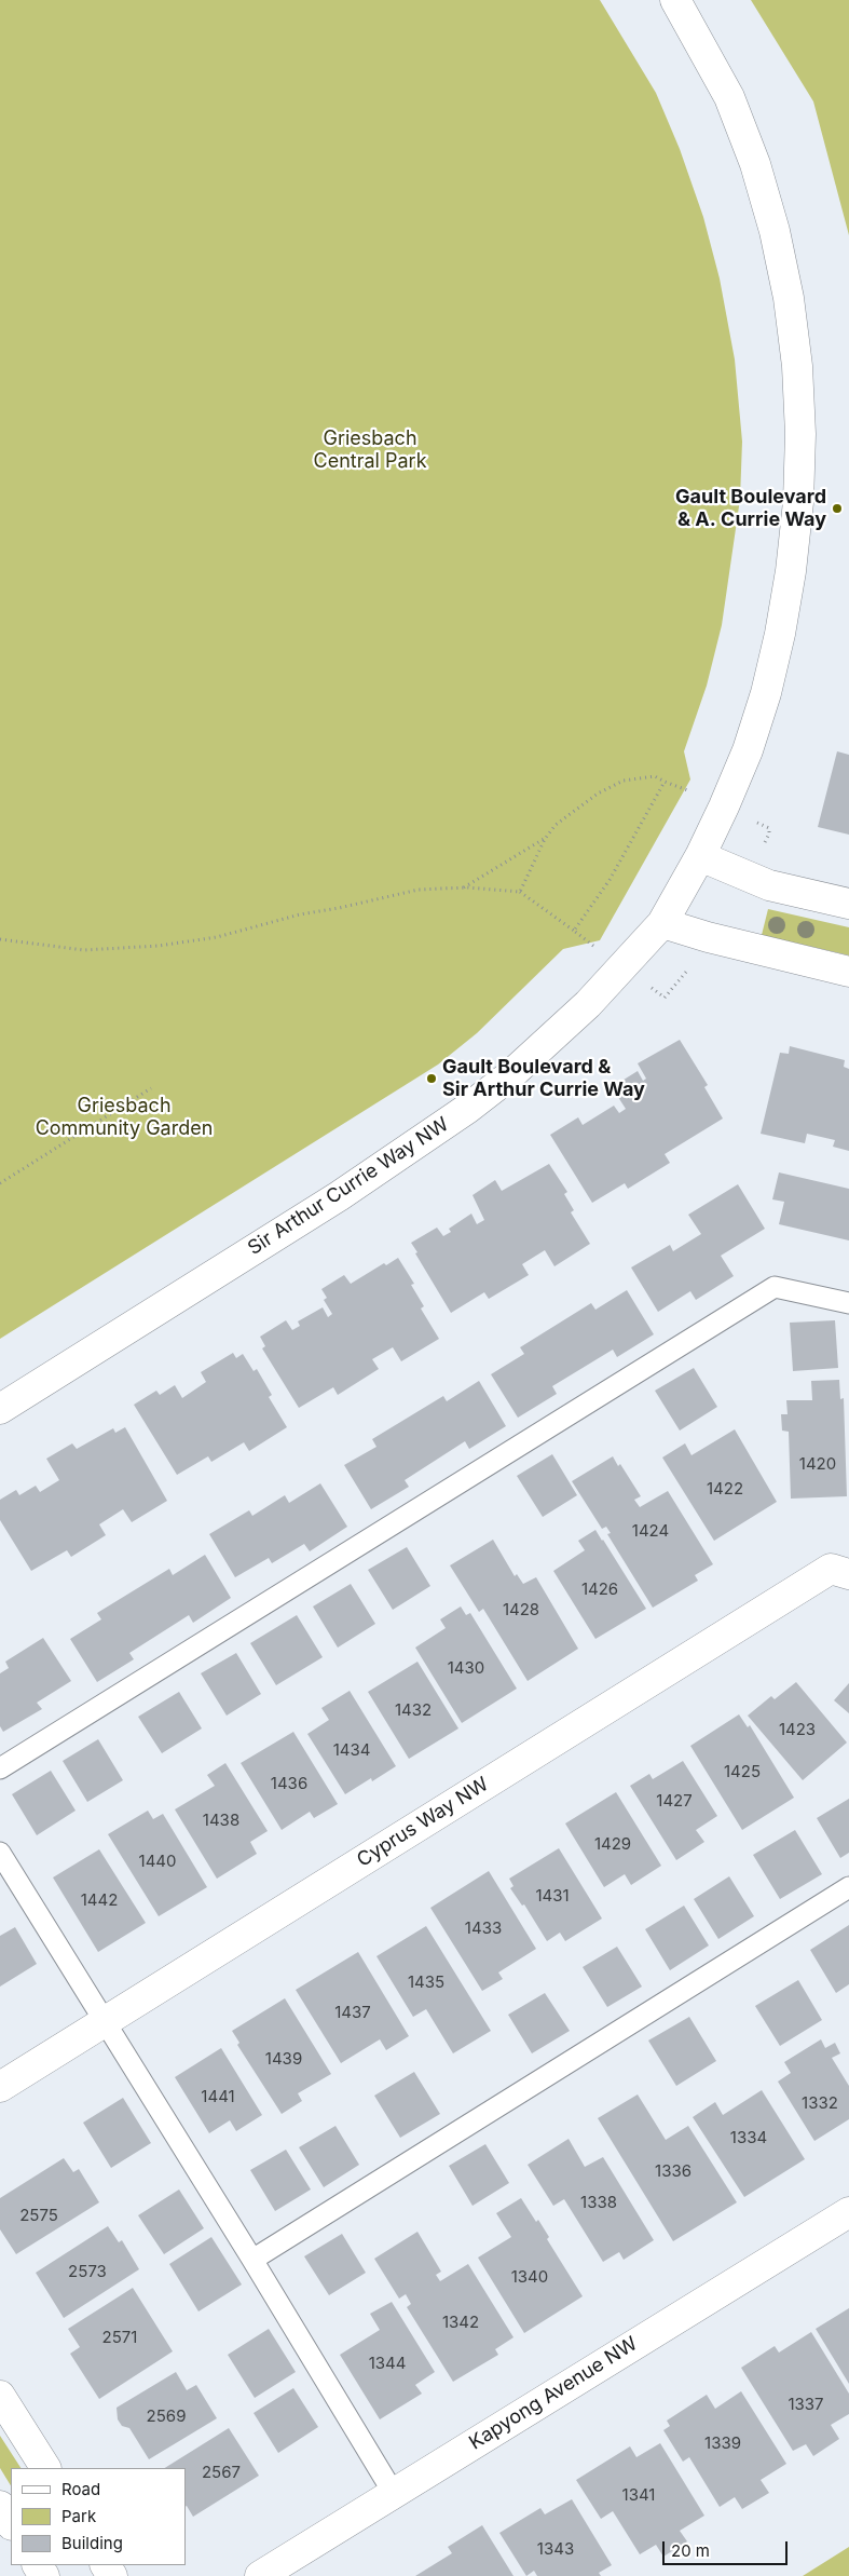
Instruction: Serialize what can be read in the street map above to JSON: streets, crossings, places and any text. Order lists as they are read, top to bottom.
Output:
{
  "streets": {
    "street": ["Sir Arthur Currie Way NW", "Cyprus Way NW", "Kapyong Avenue NW"]
  },
  "parks": ["Griesbach Central Park", "Griesbach Community Garden"],
  "places": ["Gault Boulevard & A. Currie Way", "Gault Boulevard & Sir Arthur Currie Way"],
  "house_numbers": [
    "1420",
    "1422",
    "1424",
    "1426",
    "1428",
    "1430",
    "1432",
    "1423",
    "1434",
    "1425",
    "1436",
    "1427",
    "1438",
    "1429",
    "1440",
    "1431",
    "1442",
    "1433",
    "1435",
    "1437",
    "1439",
    "1441",
    "1332",
    "1334",
    "1336",
    "1338",
    "2575",
    "2573",
    "1340",
    "1342",
    "2571",
    "1344",
    "1337",
    "2569",
    "1339",
    "2567",
    "1341",
    "1343"
  ],
  "legend": ["Road", "Park", "Building"],
  "scale_bar": "20 m"
}
